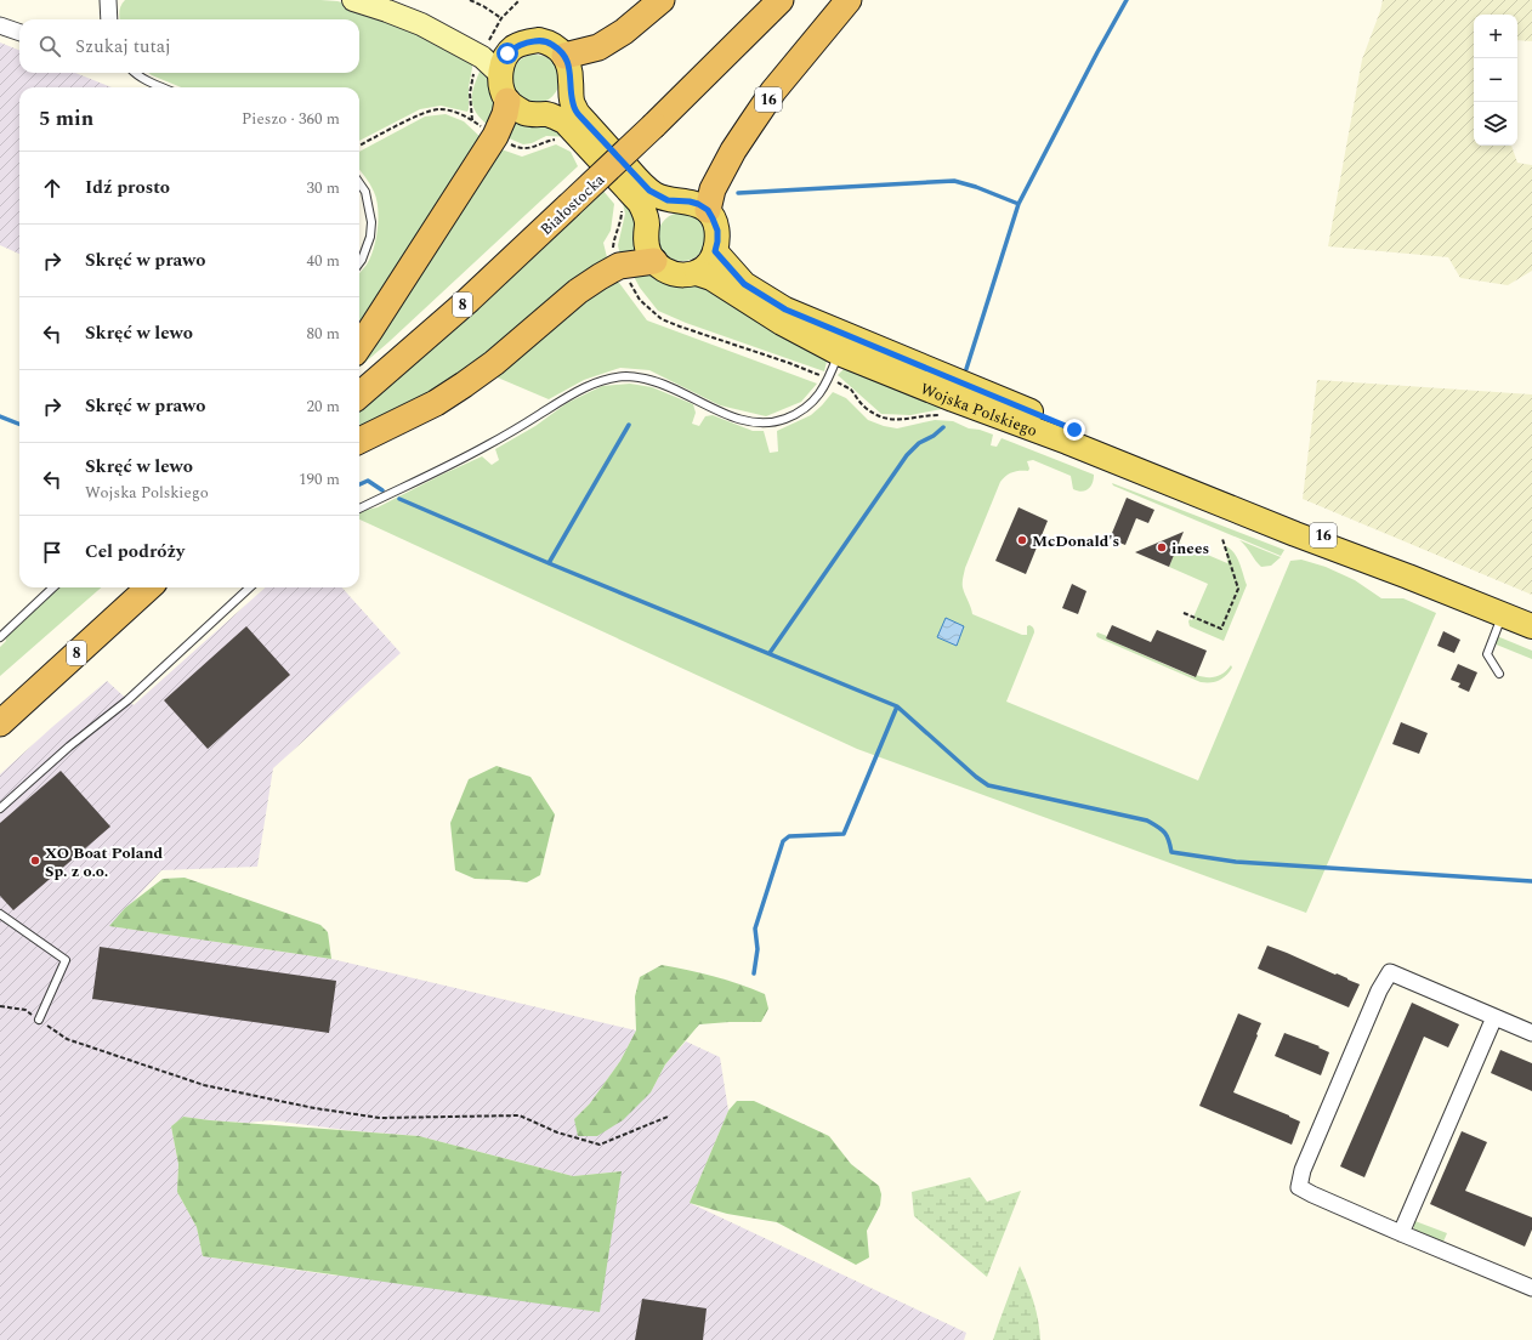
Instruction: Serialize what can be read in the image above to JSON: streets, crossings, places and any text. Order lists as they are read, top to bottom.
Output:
{
  "streets": {
    "highway": ["16", "Białostocka", "8"],
    "main road": ["Wojska Polskiego"]
  },
  "crossings": [
    ["16", "Wojska Polskiego"]
  ],
  "places": ["McDonald's", "inees", "XO Boat Poland Sp. z o.o."],
  "page": {
    "map_buttons": ["+", "−"],
    "search": "Szukaj tutaj",
    "heading": ["5 min", "Pieszo · 360 m"],
    "list": [
      ["Idź prosto", "30 m"],
      ["Skręć w prawo", "40 m"],
      ["Skręć w lewo", "80 m"],
      ["Skręć w prawo", "20 m"],
      ["Skręć w lewo", "Wojska Polskiego", "190 m"],
      "Cel podróży"
    ]
  }
}
